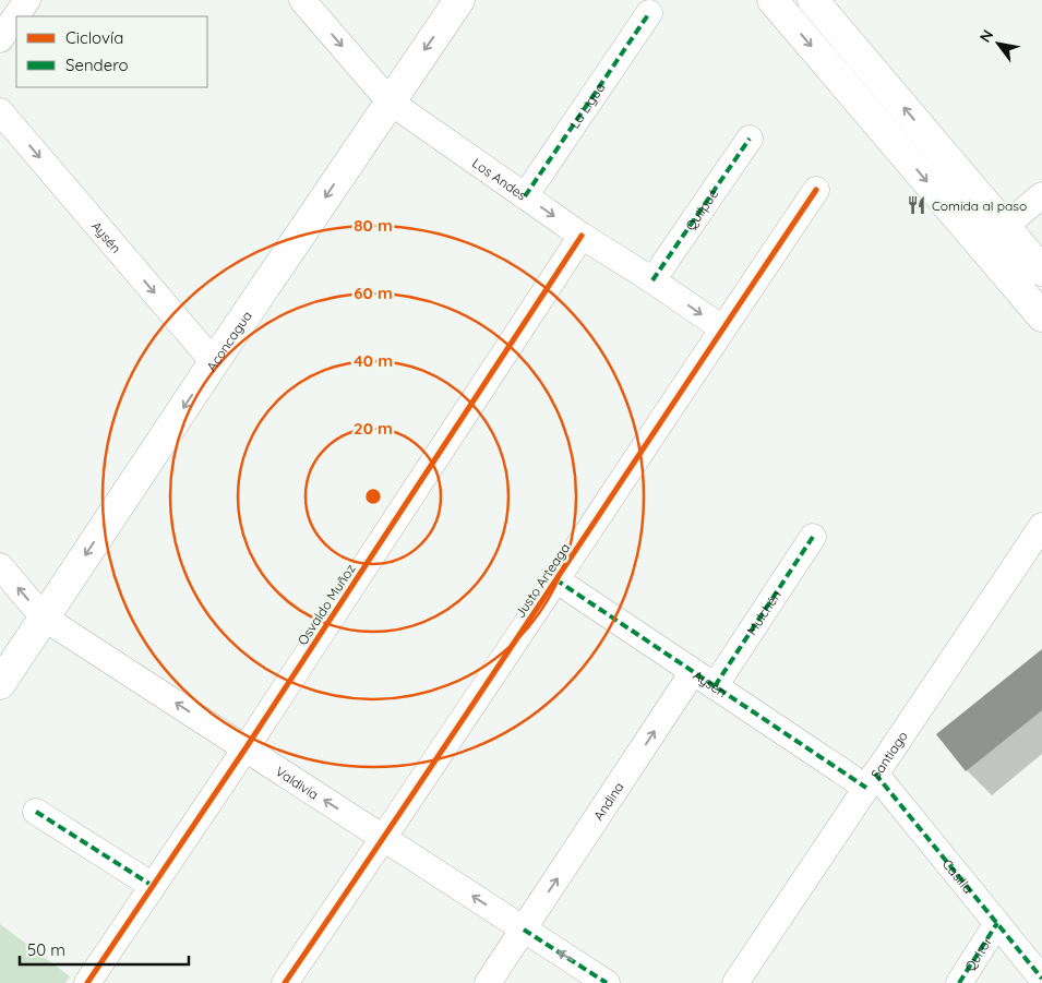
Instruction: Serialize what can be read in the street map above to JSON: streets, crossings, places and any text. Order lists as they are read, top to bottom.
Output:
{
  "streets": {
    "street": [
      "La Ligua",
      "Los Andes",
      "Quilpué",
      "Aysén",
      "Aconcagua",
      "Justo Arteaga",
      "Osvaldo Muñoz",
      "Mulchén",
      "Santiago",
      "Valdivia",
      "Andina",
      "Casilla",
      "Quitor"
    ]
  },
  "crossings": [
    ["La Ligua", "Los Andes"],
    ["Los Andes", "Quilpué"],
    ["Los Andes", "Aconcagua"],
    ["Los Andes", "Justo Arteaga"],
    ["Los Andes", "Osvaldo Muñoz"],
    ["Aysén", "Aconcagua"],
    ["Aysén", "Justo Arteaga"],
    ["Aysén", "Mulchén"],
    ["Aysén", "Santiago"],
    ["Aysén", "Andina"],
    ["Aysén", "Casilla"],
    ["Aconcagua", "Valdivia"],
    ["Justo Arteaga", "Valdivia"],
    ["Osvaldo Muñoz", "Valdivia"],
    ["Santiago", "Casilla"],
    ["Valdivia", "Andina"],
    ["Casilla", "Quitor"]
  ],
  "one_way": [
    "Los Andes",
    "Aysén",
    "Aconcagua",
    "Valdivia",
    "Andina"
  ],
  "places": {
    "restaurant": ["Comida al paso"]
  },
  "legend": ["Ciclovía", "Sendero"],
  "scale_bar": "50 m",
  "north": "top left",
  "rings": [
    "80 m",
    "60 m",
    "40 m",
    "20 m"
  ]
}
